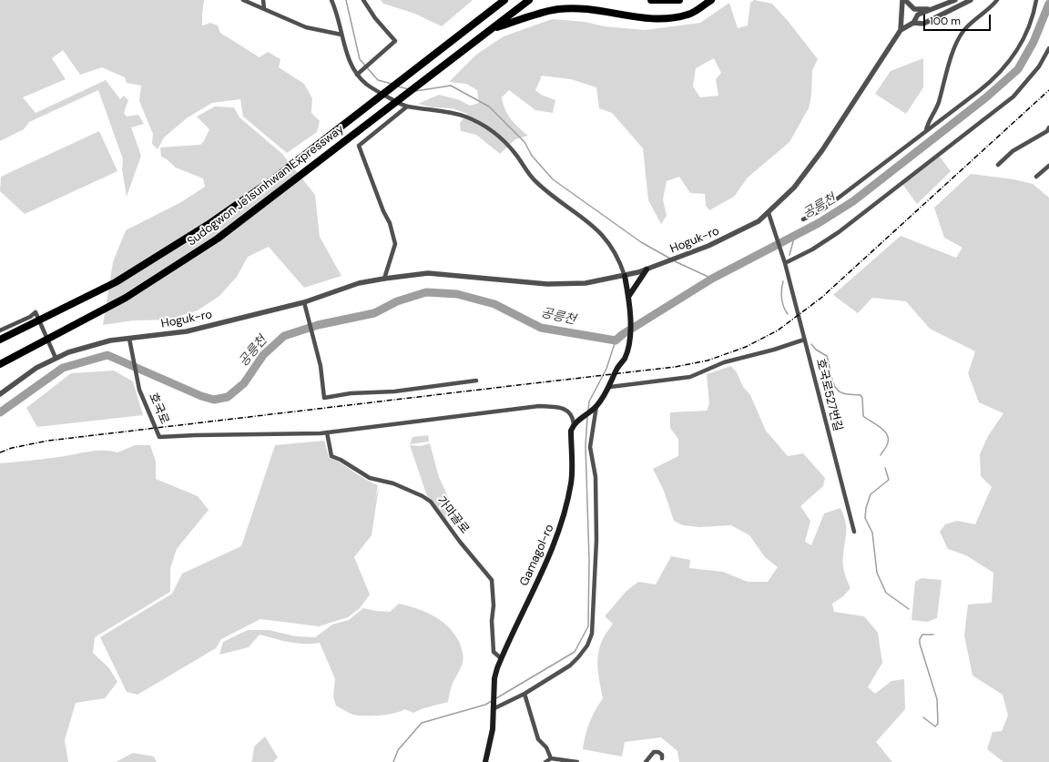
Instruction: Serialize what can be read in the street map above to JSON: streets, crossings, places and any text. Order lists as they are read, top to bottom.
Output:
{
  "streets": {
    "highway": ["Sudogwon Je1sunhwan Expressway"],
    "main road": ["Gamagol-ro"],
    "street": [
      "Hoguk-ro",
      "호국로527번길",
      "호국로",
      "가마골로"
    ]
  },
  "crossings": [
    ["Hoguk-ro", "호국로527번길"],
    ["Hoguk-ro", "호국로"],
    ["호국로", "가마골로"],
    ["가마골로", "Gamagol-ro"]
  ],
  "water": ["공릉천"],
  "scale_bar": "100 m"
}
